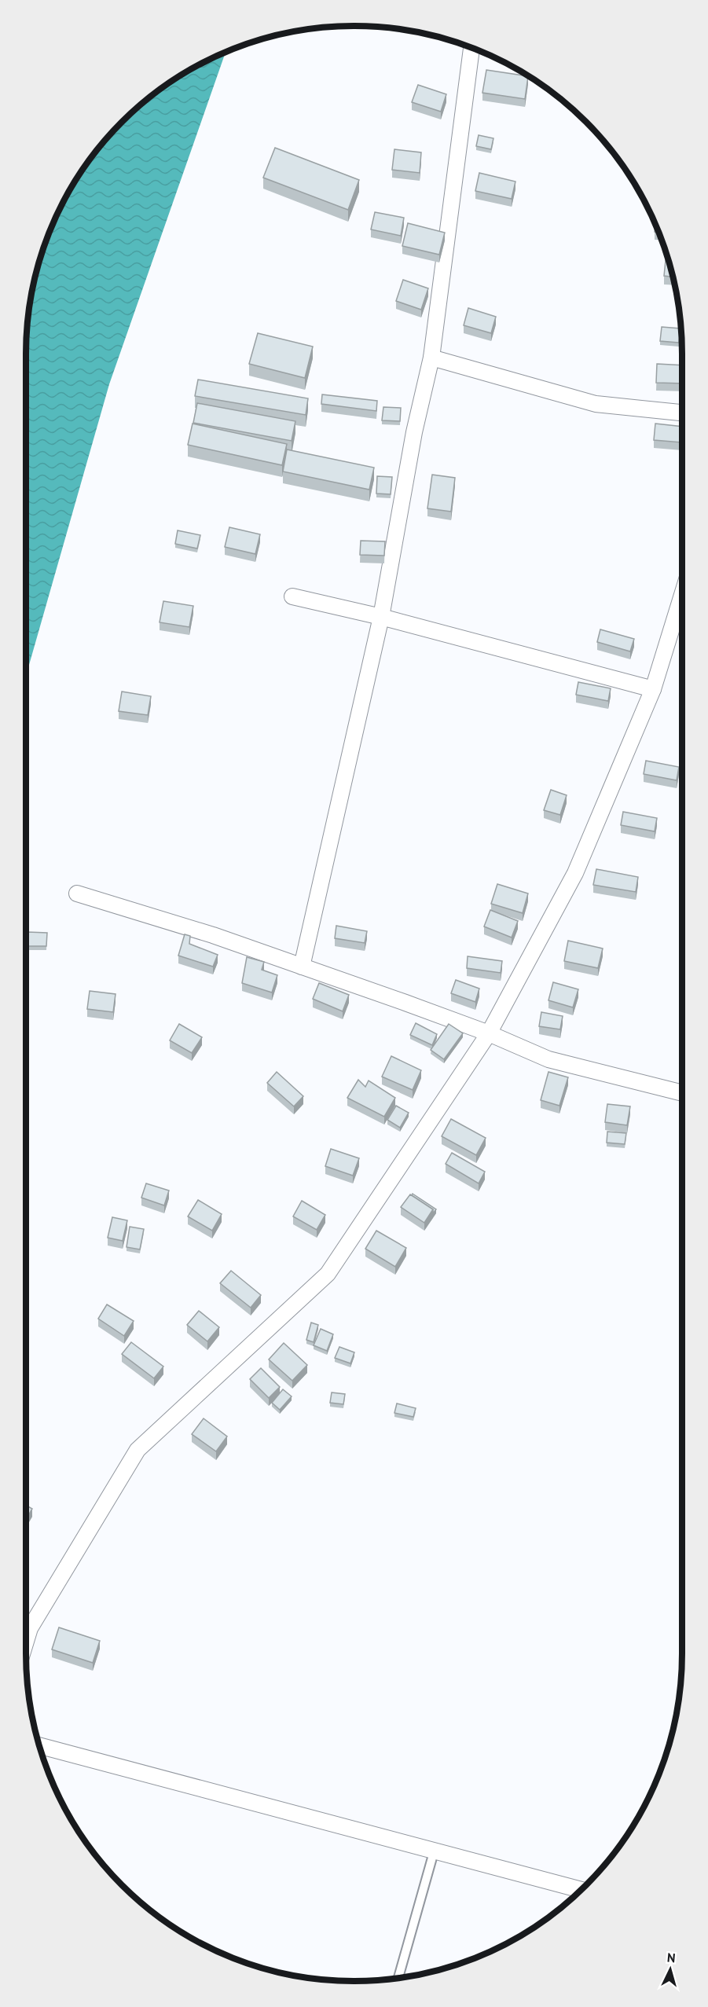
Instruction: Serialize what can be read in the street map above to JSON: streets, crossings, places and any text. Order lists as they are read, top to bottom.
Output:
{
  "north": "top"
}
